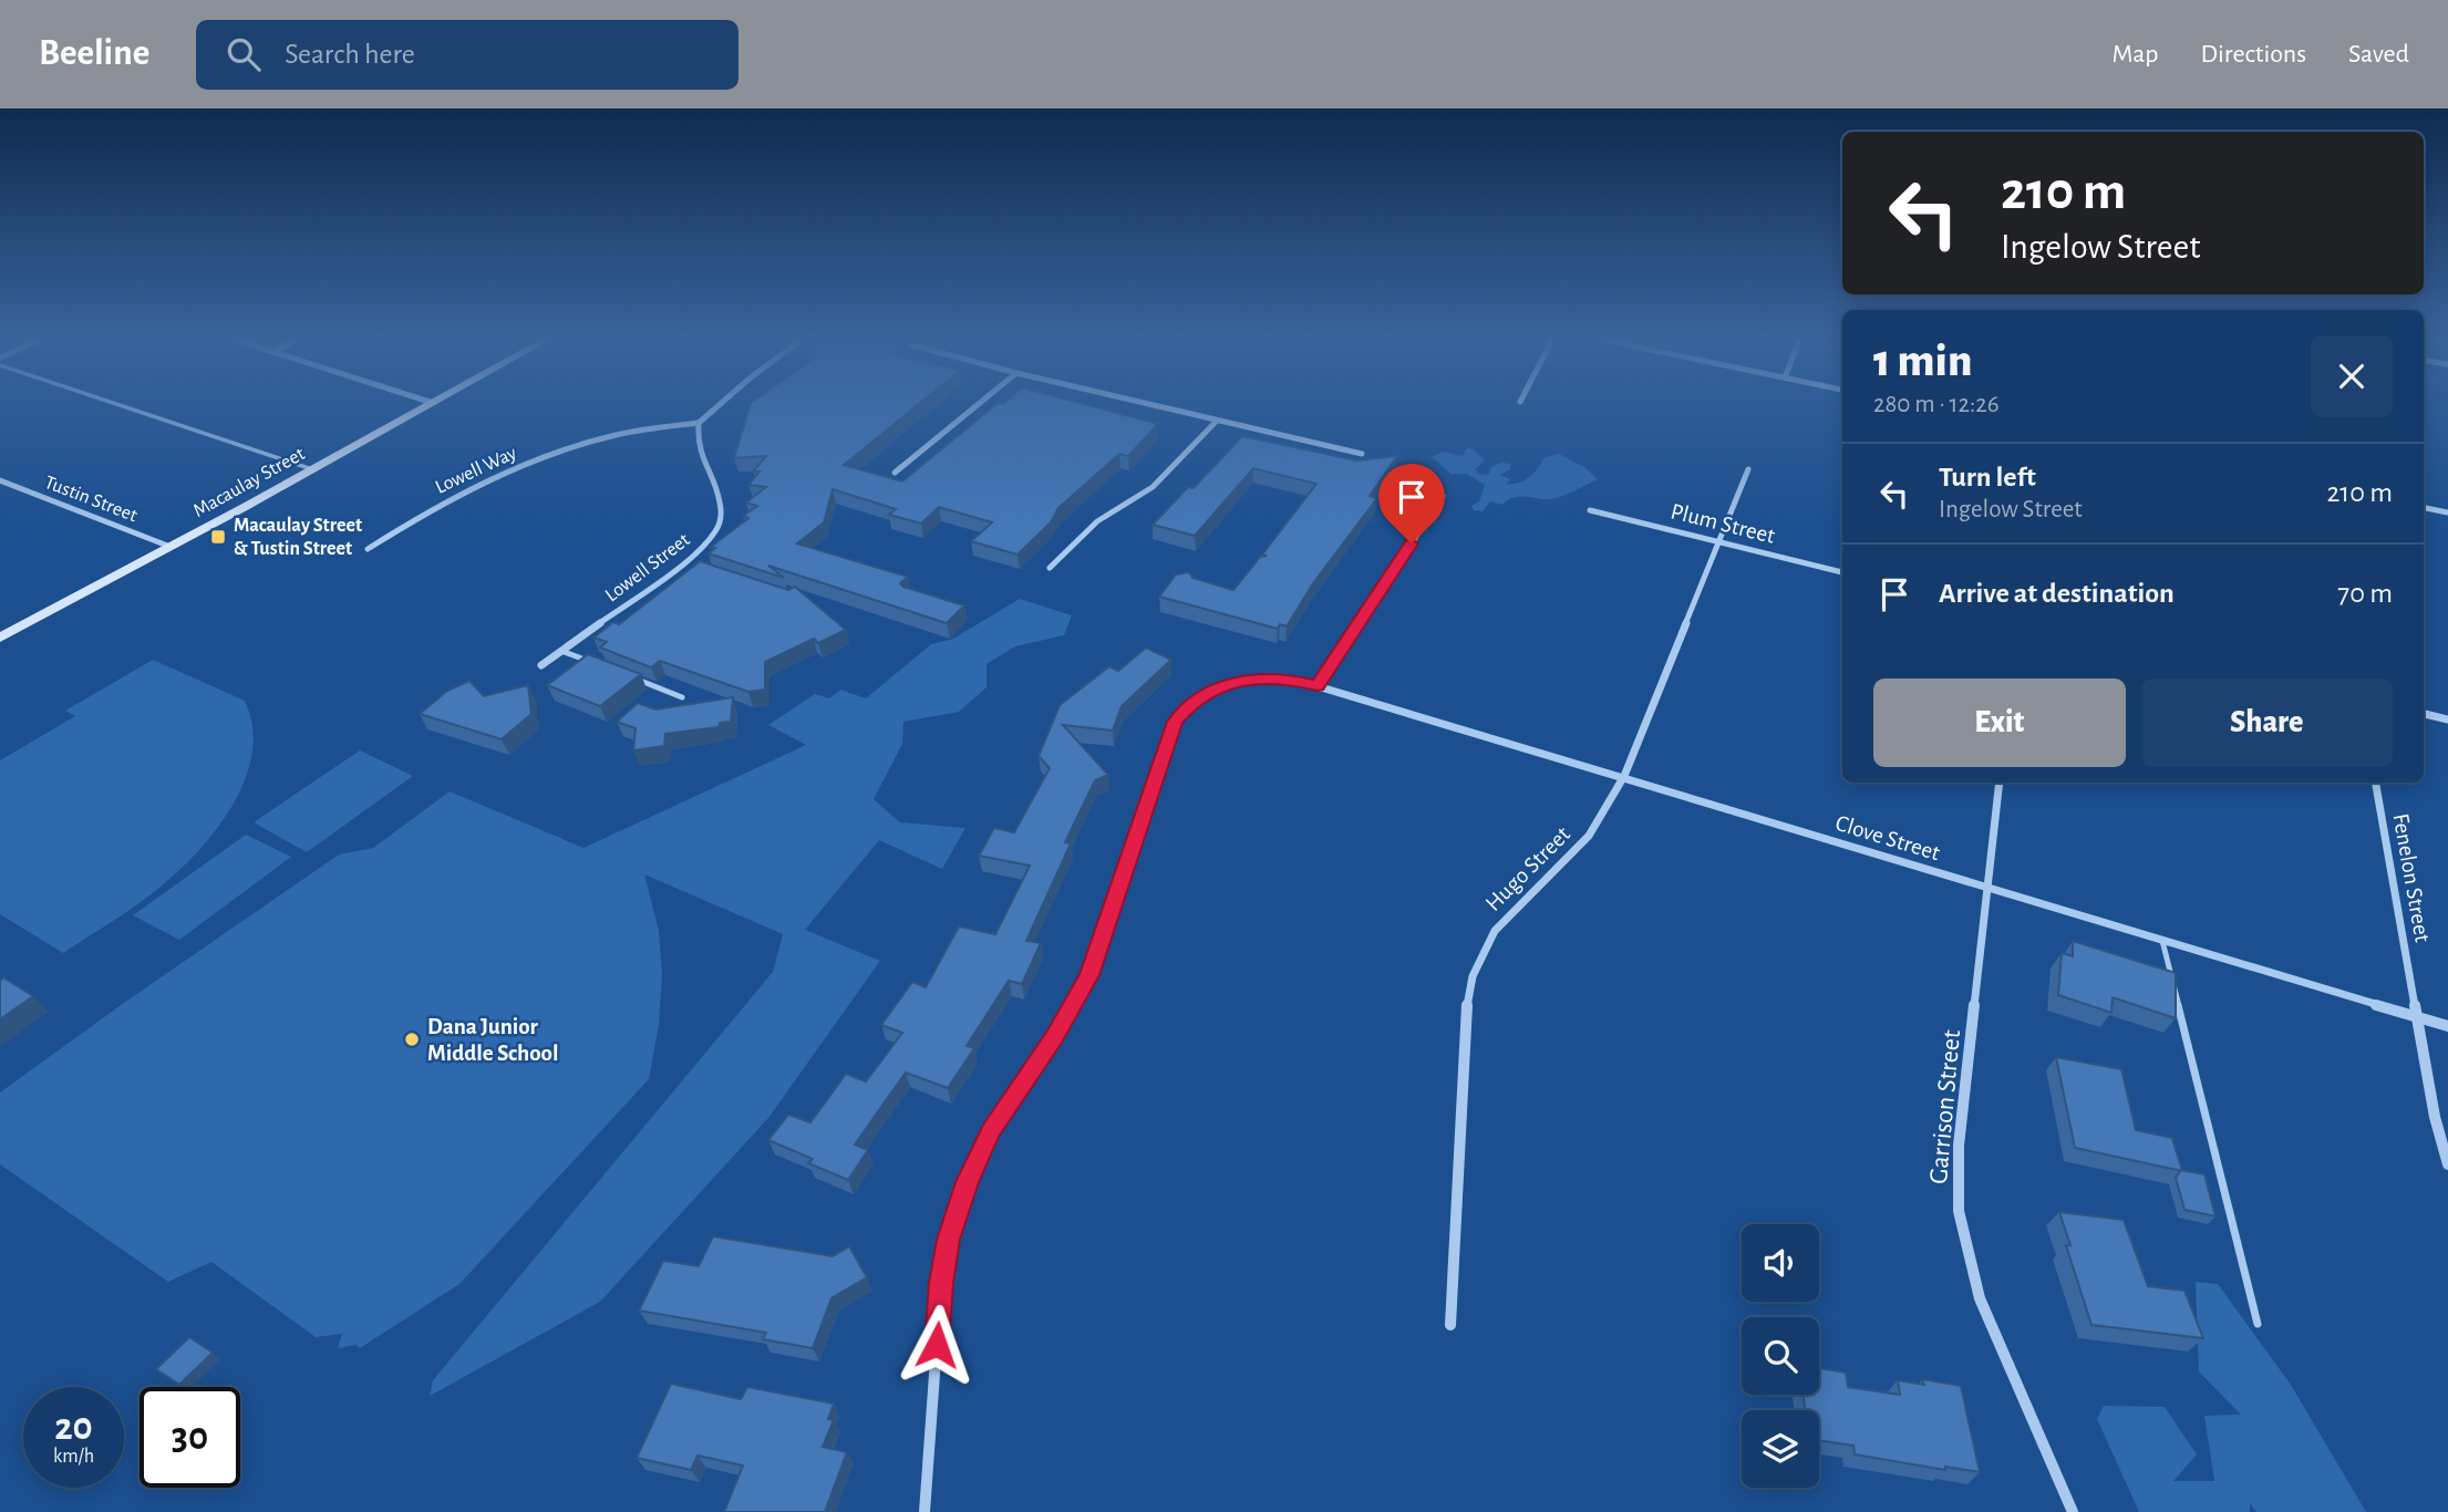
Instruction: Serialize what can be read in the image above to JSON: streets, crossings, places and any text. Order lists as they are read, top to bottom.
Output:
{
  "streets": {
    "street": [
      "Lowell Way",
      "Macaulay Street",
      "Tustin Street",
      "Plum Street",
      "Lowell Street",
      "Clove Street",
      "Hugo Street",
      "Fenelon Street",
      "Garrison Street"
    ]
  },
  "crossings": [
    ["Lowell Way", "Lowell Street"],
    ["Macaulay Street", "Tustin Street"],
    ["Plum Street", "Hugo Street"],
    ["Clove Street", "Hugo Street"],
    ["Clove Street", "Fenelon Street"],
    ["Clove Street", "Garrison Street"]
  ],
  "places": {
    "transit": ["Macaulay Street & Tustin Street"],
    "other": ["Dana Junior Middle School"]
  },
  "page": {
    "header": "Beeline",
    "search": "Search here",
    "nav": ["Map", "Directions", "Saved"],
    "turn": ["210 m", "Ingelow Street"],
    "heading": ["1 min", "280 m · 12:26"],
    "list": [
      {
        "name": "Turn left",
        "note": "Ingelow Street",
        "value": "210 m"
      },
      {
        "name": "Arrive at destination",
        "value": "70 m"
      }
    ],
    "buttons": ["Exit", "Share"],
    "speed": "20 km/h",
    "limit": "30"
  }
}
